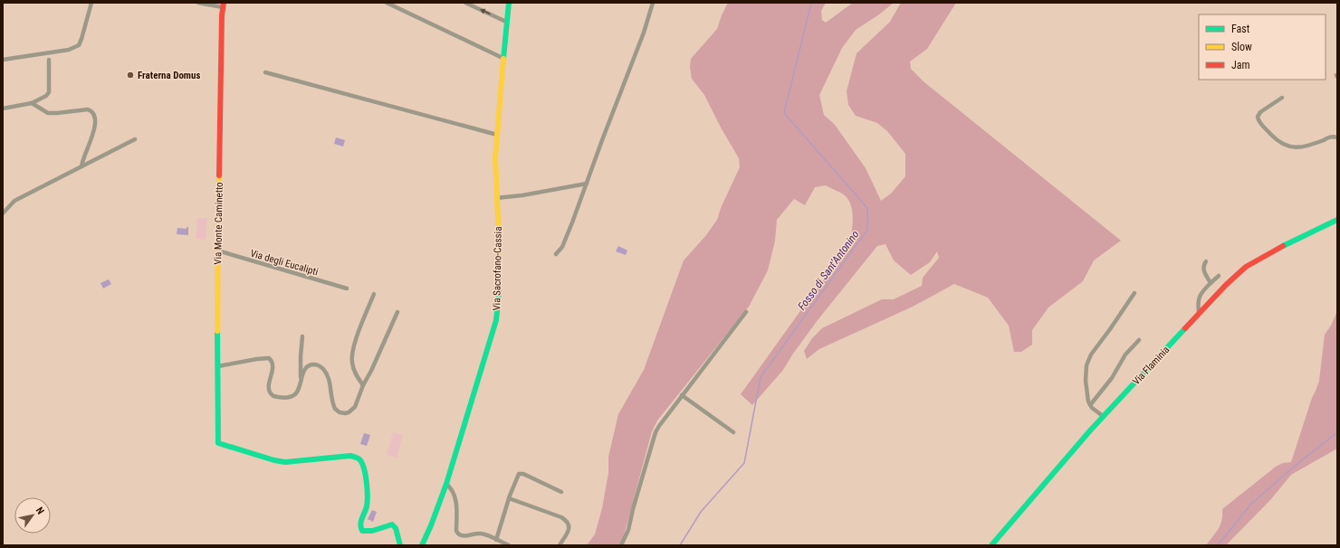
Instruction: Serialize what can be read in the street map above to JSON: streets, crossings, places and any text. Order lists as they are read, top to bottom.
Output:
{
  "streets": {
    "street": [
      "Via Monte Caminetto",
      "Via degli Eucalipti",
      "Via Sacrofano-Cassia",
      "Via Flaminia"
    ]
  },
  "crossings": [
    ["Via Monte Caminetto", "Via degli Eucalipti"]
  ],
  "water": ["Fosso di Sant'Antonino"],
  "places": ["Fraterna Domus"],
  "legend": ["Fast", "Slow", "Jam"],
  "north": "top right"
}
